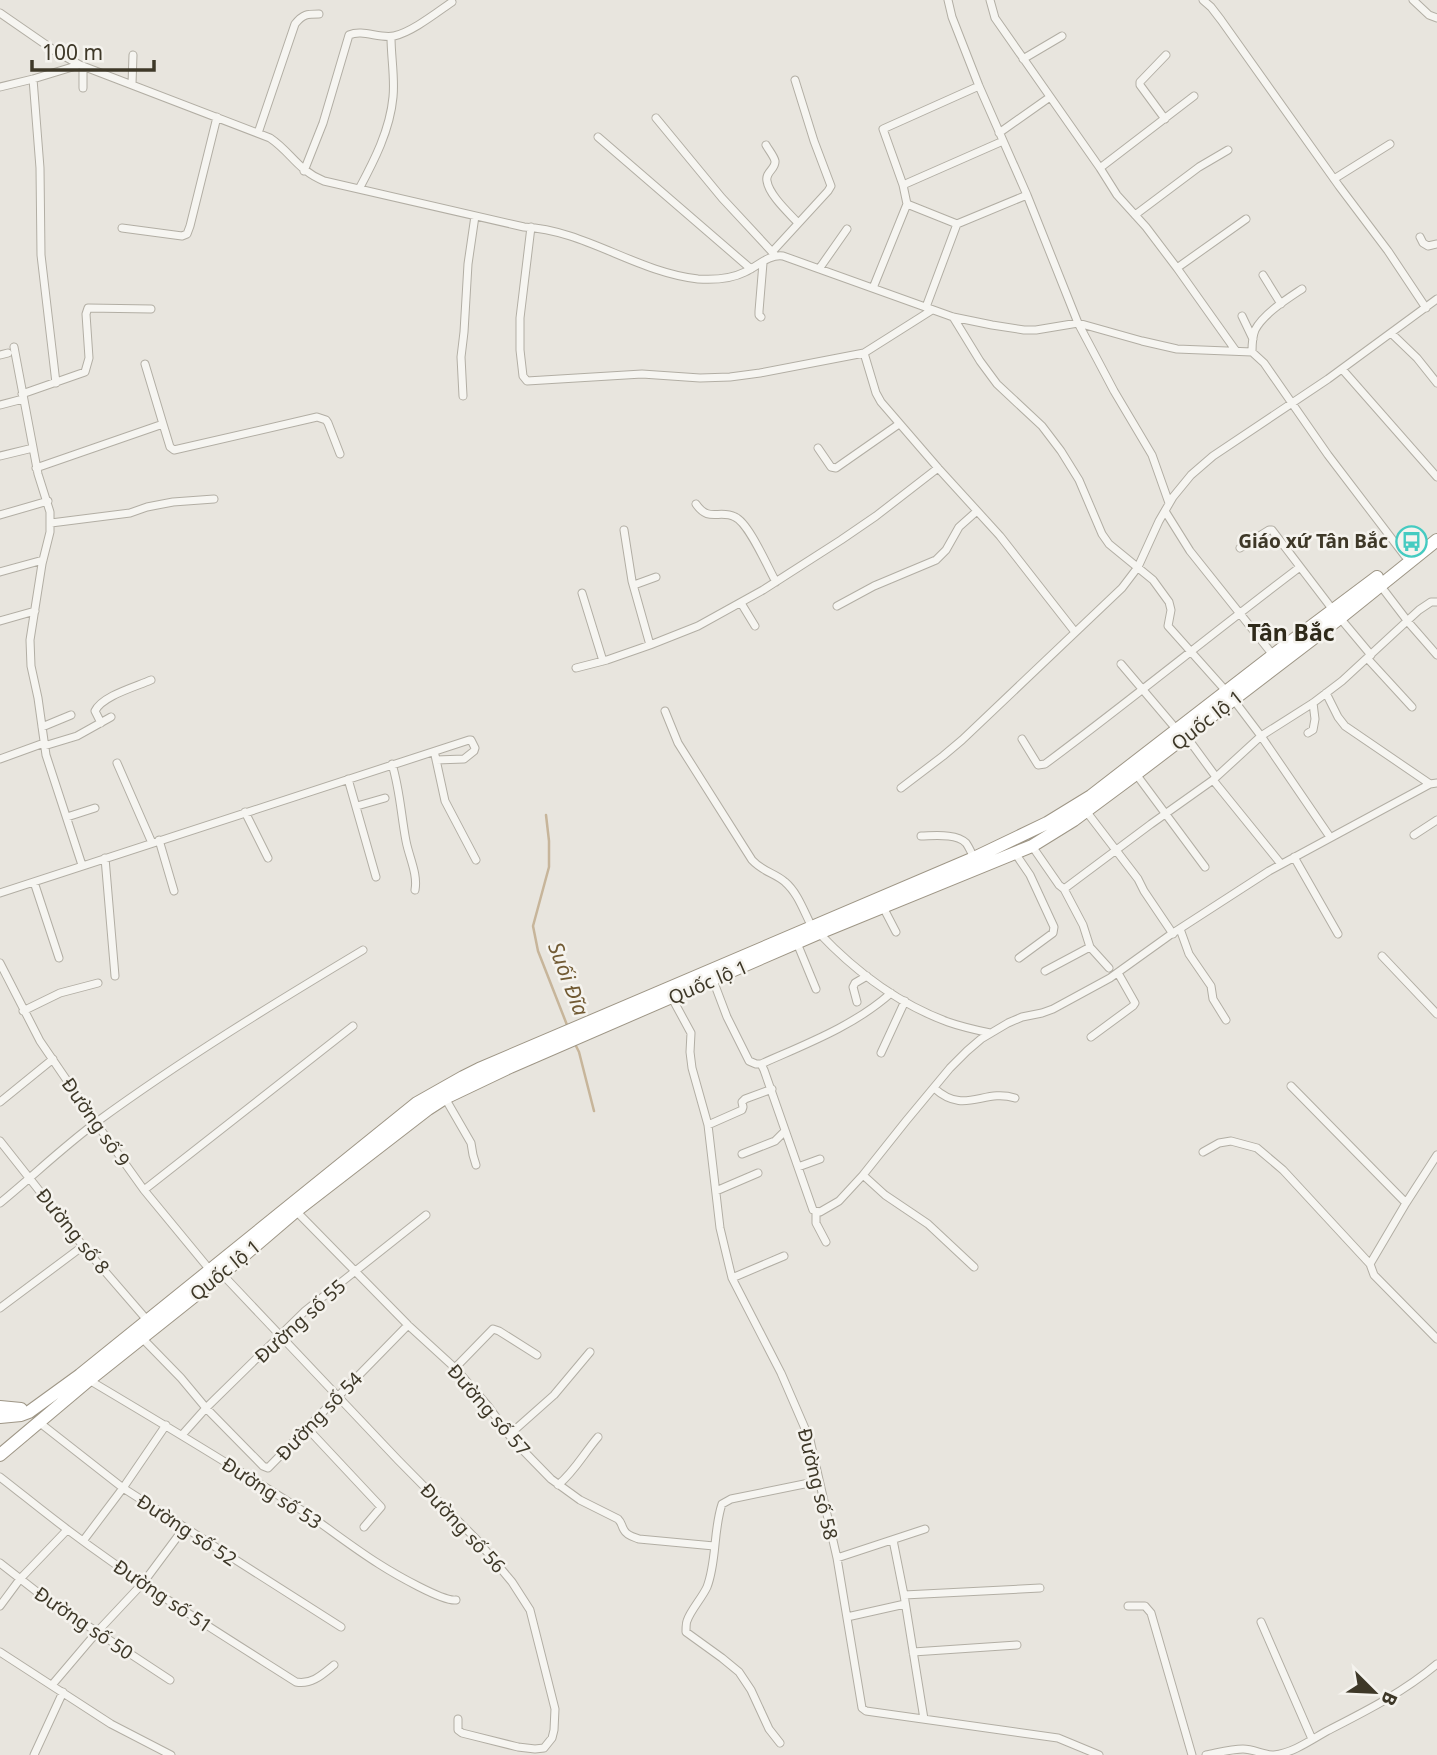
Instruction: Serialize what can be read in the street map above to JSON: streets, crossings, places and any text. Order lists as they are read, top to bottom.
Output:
{
  "streets": {
    "highway": ["Quốc lộ 1"],
    "street": [
      "Đường số 9",
      "Đường số 8",
      "Đường số 55",
      "Đường số 57",
      "Đường số 54",
      "Đường số 58",
      "Đường số 53",
      "Đường số 56",
      "Đường số 52",
      "Đường số 51",
      "Đường số 50"
    ]
  },
  "crossings": [
    ["Quốc lộ 1", "Đường số 9"],
    ["Quốc lộ 1", "Đường số 8"],
    ["Quốc lộ 1", "Đường số 57"],
    ["Quốc lộ 1", "Đường số 54"],
    ["Quốc lộ 1", "Đường số 58"],
    ["Quốc lộ 1", "Đường số 53"],
    ["Quốc lộ 1", "Đường số 56"],
    ["Quốc lộ 1", "Đường số 52"],
    ["Đường số 9", "Đường số 56"],
    ["Đường số 55", "Đường số 57"],
    ["Đường số 55", "Đường số 54"],
    ["Đường số 55", "Đường số 53"],
    ["Đường số 55", "Đường số 56"],
    ["Đường số 57", "Đường số 54"],
    ["Đường số 54", "Đường số 56"]
  ],
  "districts": ["Tân Bắc"],
  "water": ["Suối Đĩa"],
  "places": {
    "bus stop": ["Giáo xứ Tân Bắc"]
  },
  "scale_bar": "100 m",
  "north": "bottom right"
}
